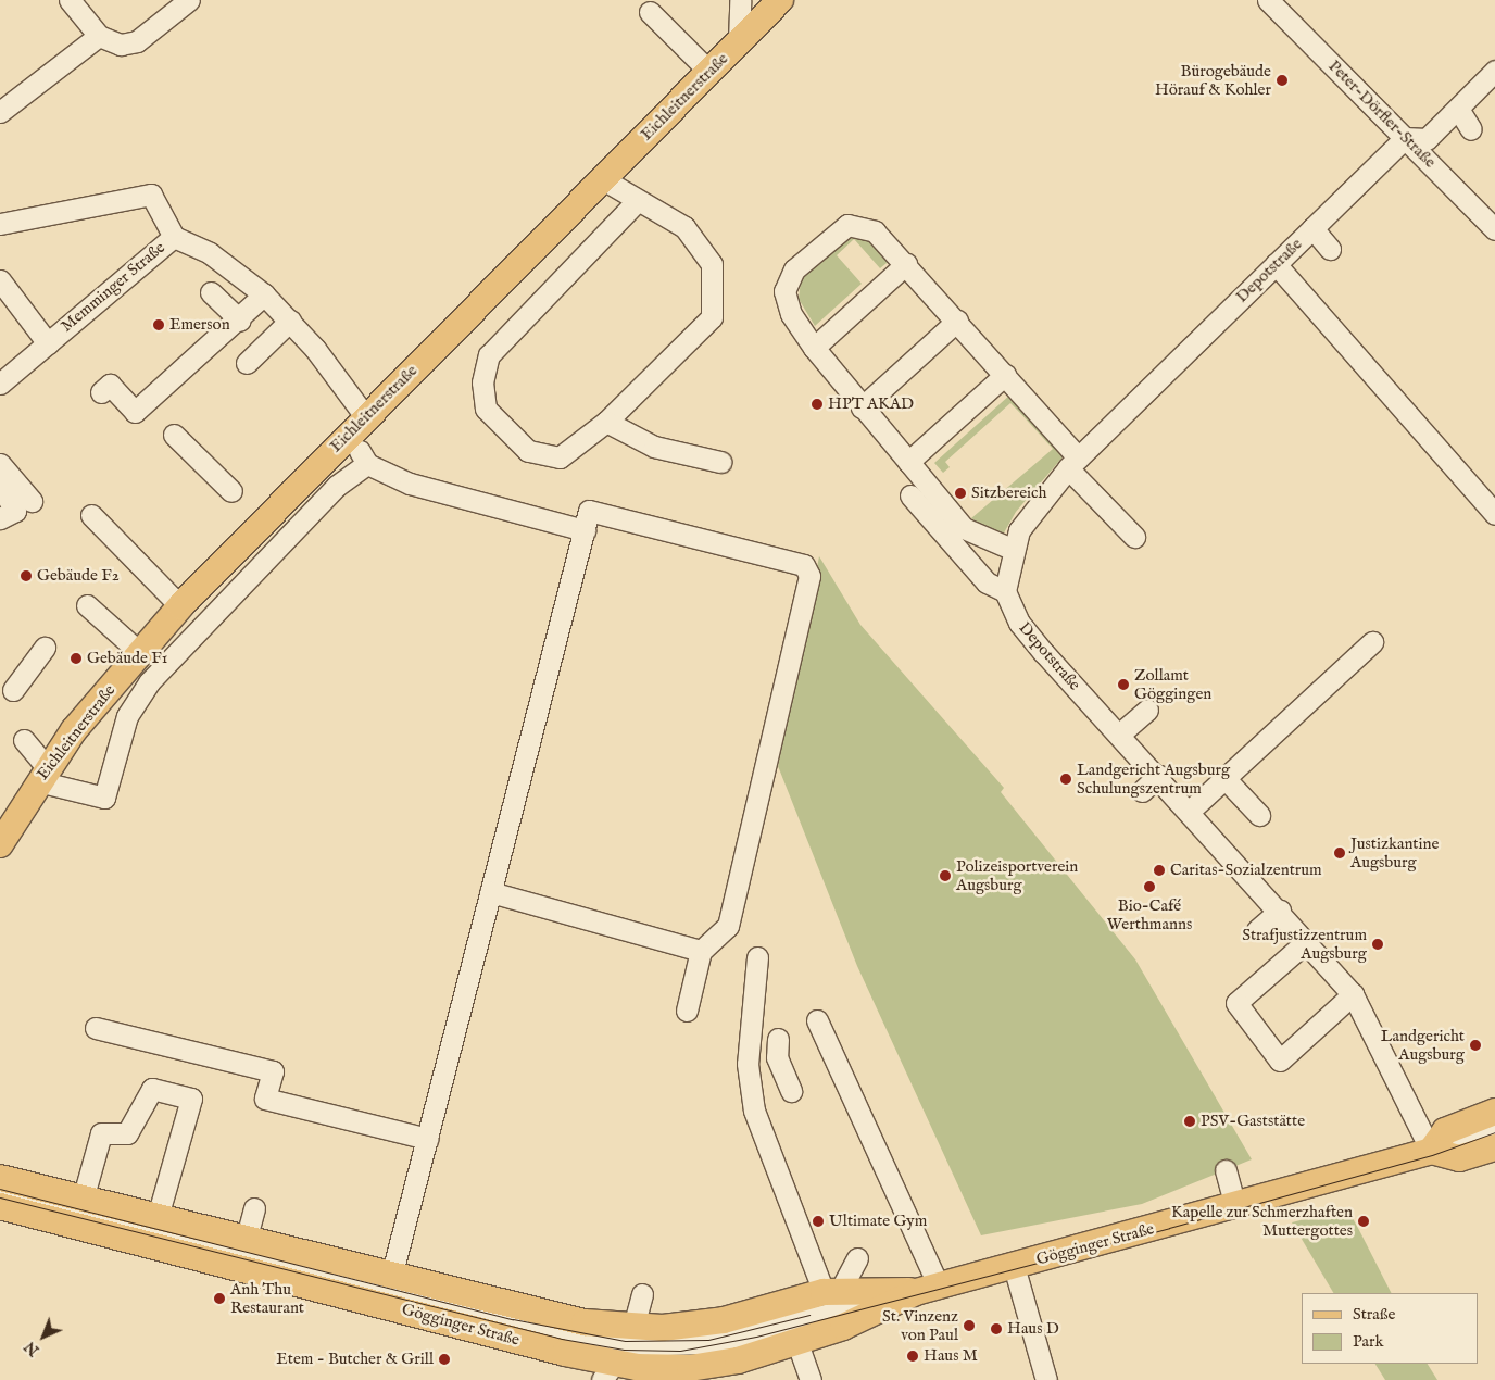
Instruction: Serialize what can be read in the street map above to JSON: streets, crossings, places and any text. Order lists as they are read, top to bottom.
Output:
{
  "streets": {
    "main road": ["Eichleitnerstraße", "Gögginger Straße"],
    "street": ["Peter-Dörfler-Straße", "Depotstraße", "Memminger Straße"]
  },
  "crossings": [
    ["Eichleitnerstraße", "Memminger Straße"],
    ["Peter-Dörfler-Straße", "Depotstraße"],
    ["Depotstraße", "Gögginger Straße"]
  ],
  "places": [
    "Bürogebäude Hörauf & Kohler",
    "Emerson",
    "HPT AKAD",
    "Sitzbereich",
    "Gebäude F2",
    "Gebäude F1",
    "Zollamt Göggingen",
    "Landgericht Augsburg Schulungszentrum",
    "Justizkantine Augsburg",
    "Caritas-Sozialzentrum",
    "Polizeisportverein Augsburg",
    "Bio-Café Werthmanns",
    "Strafjustizzentrum Augsburg",
    "Landgericht Augsburg",
    "PSV-Gaststätte",
    "Ultimate Gym",
    "Kapelle zur Schmerzhaften Muttergottes",
    "Anh Thu Restaurant",
    "St. Vinzenz von Paul",
    "Haus D",
    "Haus M",
    "Etem - Butcher & Grill"
  ],
  "legend": ["Straße", "Park"],
  "north": "bottom left"
}
